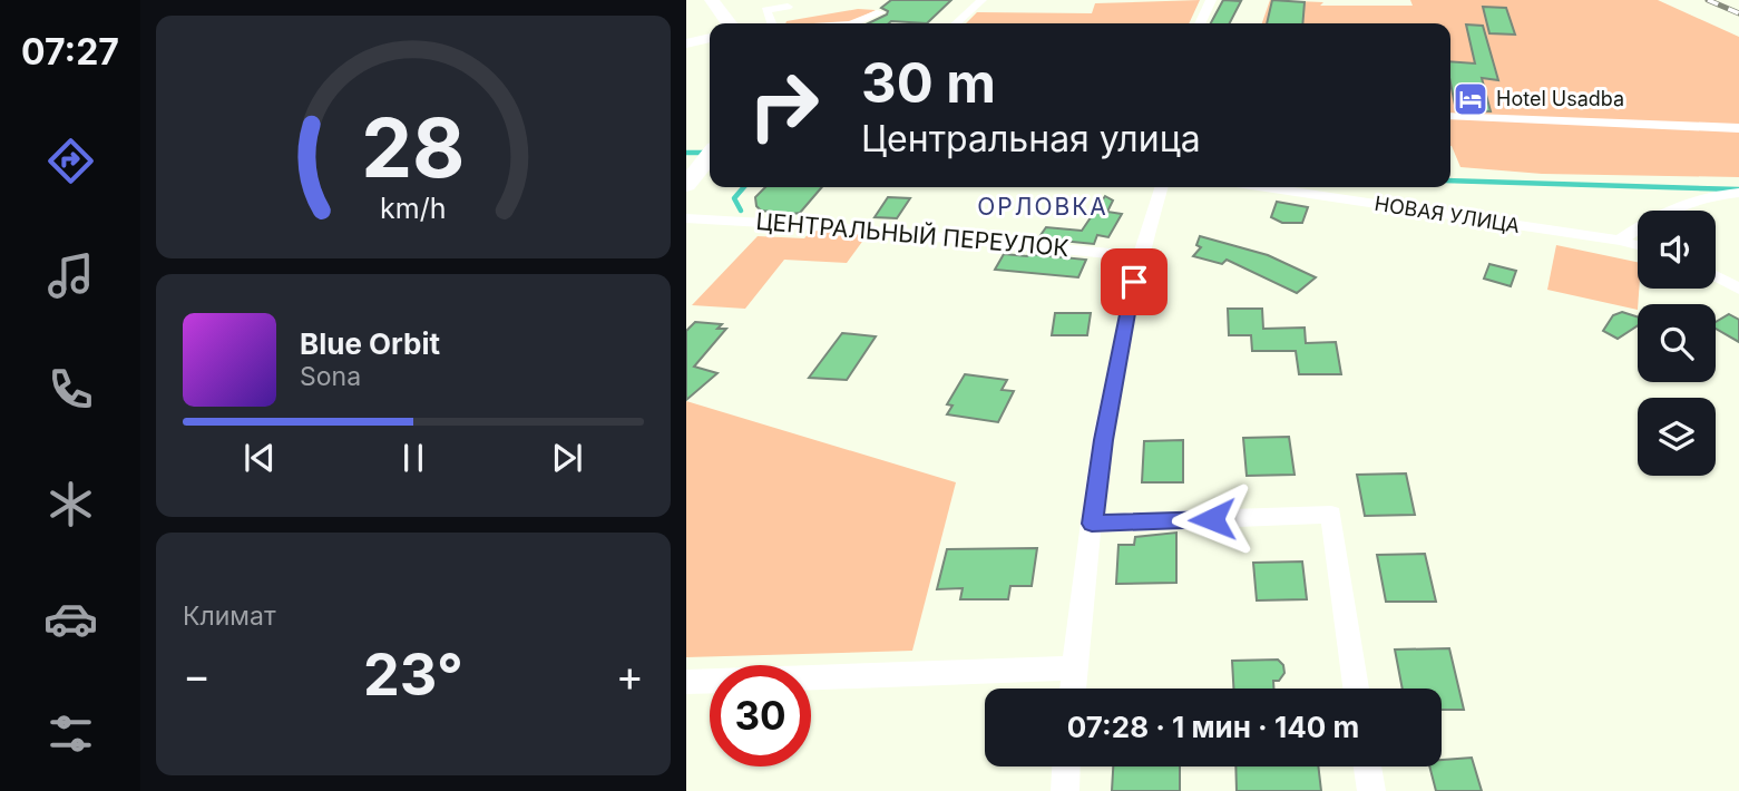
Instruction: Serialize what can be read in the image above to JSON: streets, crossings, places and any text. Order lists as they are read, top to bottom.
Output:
{
  "streets": {
    "street": ["НОВАЯ УЛИЦА", "ЦЕНТРАЛЬНЫЙ ПЕРЕУЛОК"]
  },
  "districts": ["ОРЛОВКА"],
  "places": {
    "hotel": ["Hotel Usadba"]
  },
  "page": {
    "tabs": "07:27",
    "turn": ["30 m", "Центральная улица"],
    "song": ["Blue Orbit", "Sona"],
    "tile": "Климат",
    "heat": ["−", "23°", "+"],
    "limit": "30",
    "trip": "07:28 · 1 мин · 140 m",
    "gauge": ["28", "km/h"]
  }
}
